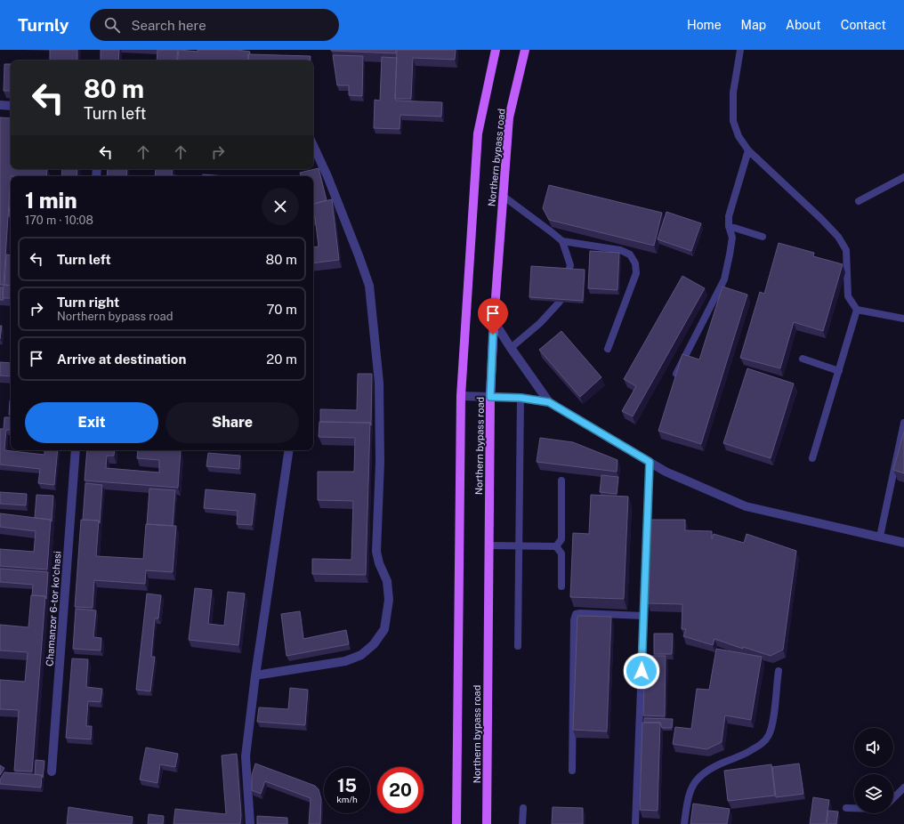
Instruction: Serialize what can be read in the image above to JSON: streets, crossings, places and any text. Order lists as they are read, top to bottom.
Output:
{
  "streets": {
    "main road": ["Northern bypass road"],
    "street": ["Chamanzor 6-tor koʻchasi"]
  },
  "page": {
    "header": "Turnly",
    "search": "Search here",
    "nav": [
      "Home",
      "Map",
      "About",
      "Contact"
    ],
    "turn": ["80 m", "Turn left"],
    "heading": ["1 min", "170 m · 10:08"],
    "list": [
      {
        "name": "Turn left",
        "value": "80 m"
      },
      {
        "name": "Turn right",
        "note": "Northern bypass road",
        "value": "70 m"
      },
      {
        "name": "Arrive at destination",
        "value": "20 m"
      }
    ],
    "buttons": ["Exit", "Share"],
    "speed": "15 km/h",
    "limit": "20"
  }
}
